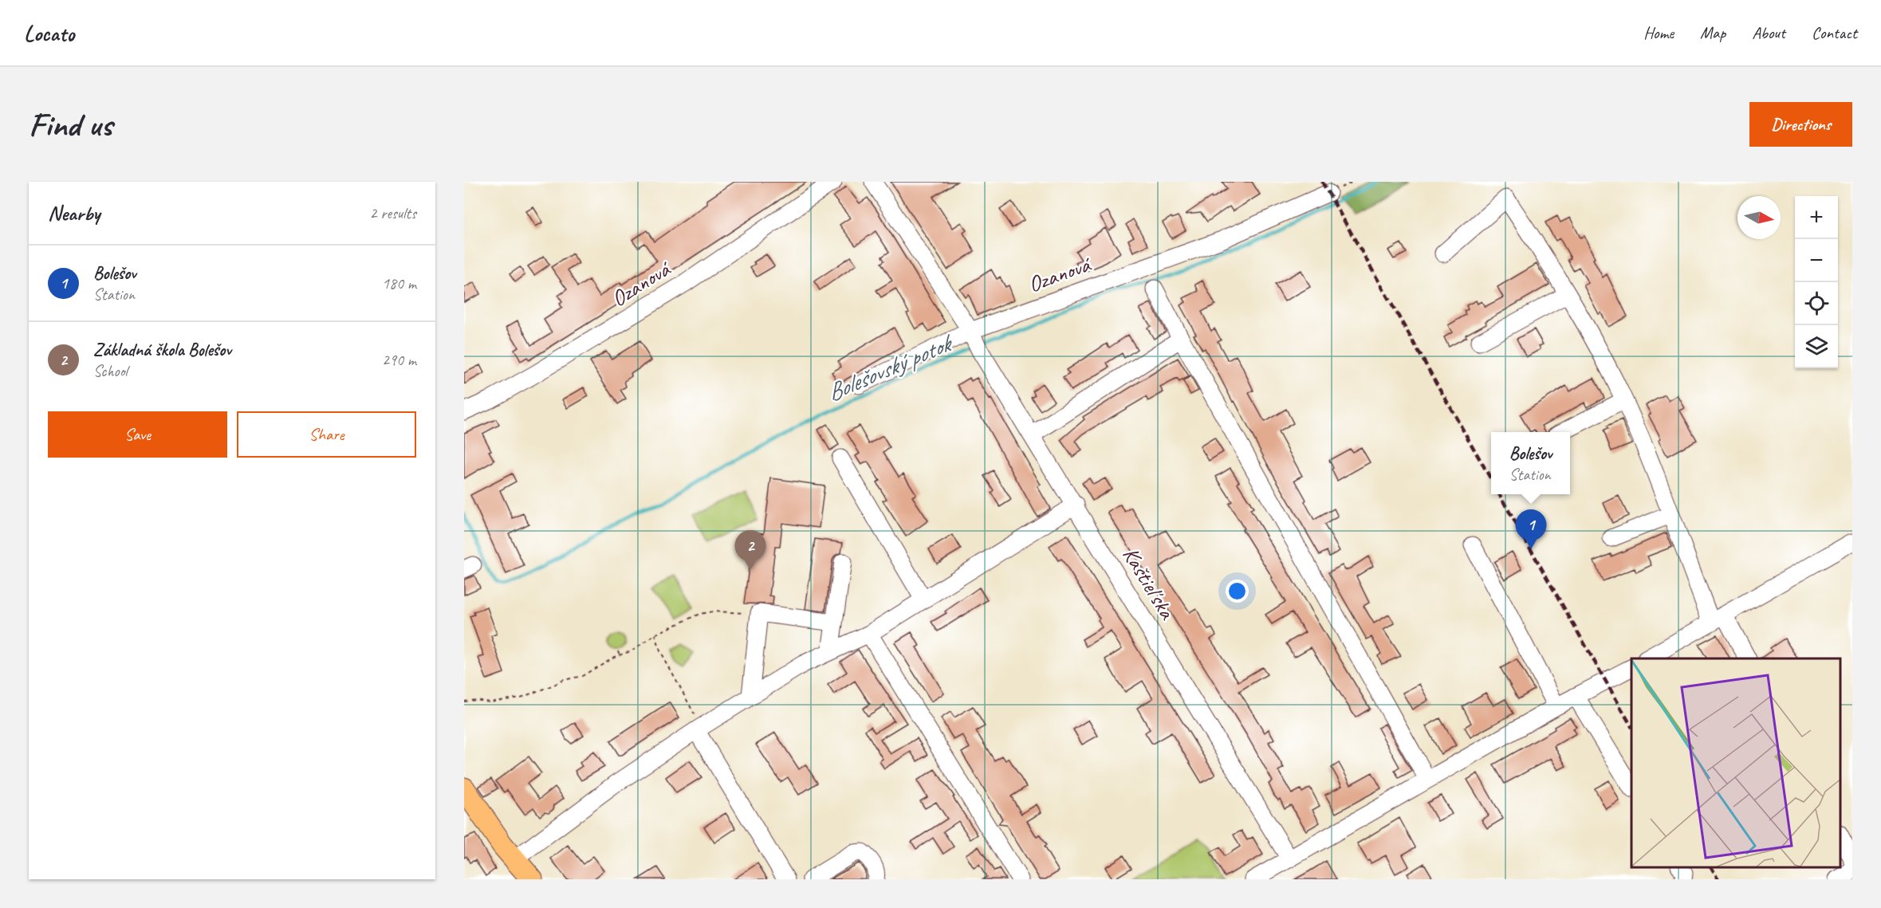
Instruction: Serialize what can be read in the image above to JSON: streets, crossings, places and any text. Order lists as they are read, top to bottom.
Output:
{
  "streets": {
    "street": ["Ozanová", "Kaštieľska"]
  },
  "crossings": [
    ["Ozanová", "Kaštieľska"]
  ],
  "water": ["Bolešovský potok"],
  "north": "right",
  "page": {
    "header": "Locato",
    "nav": [
      "Home",
      "Map",
      "About",
      "Contact"
    ],
    "buttons": [
      "Directions",
      ["Save", "Share"]
    ],
    "title": "Find us",
    "heading": ["Nearby", "2 results"],
    "map_buttons": ["+", "−"],
    "list": [
      {
        "mark": "1",
        "name": "Bolešov",
        "note": "Station",
        "value": "180 m"
      },
      {
        "mark": "2",
        "name": "Základná škola Bolešov",
        "note": "School",
        "value": "290 m"
      }
    ],
    "popup": ["Bolešov", "Station"],
    "pins": ["1", "2"]
  }
}
